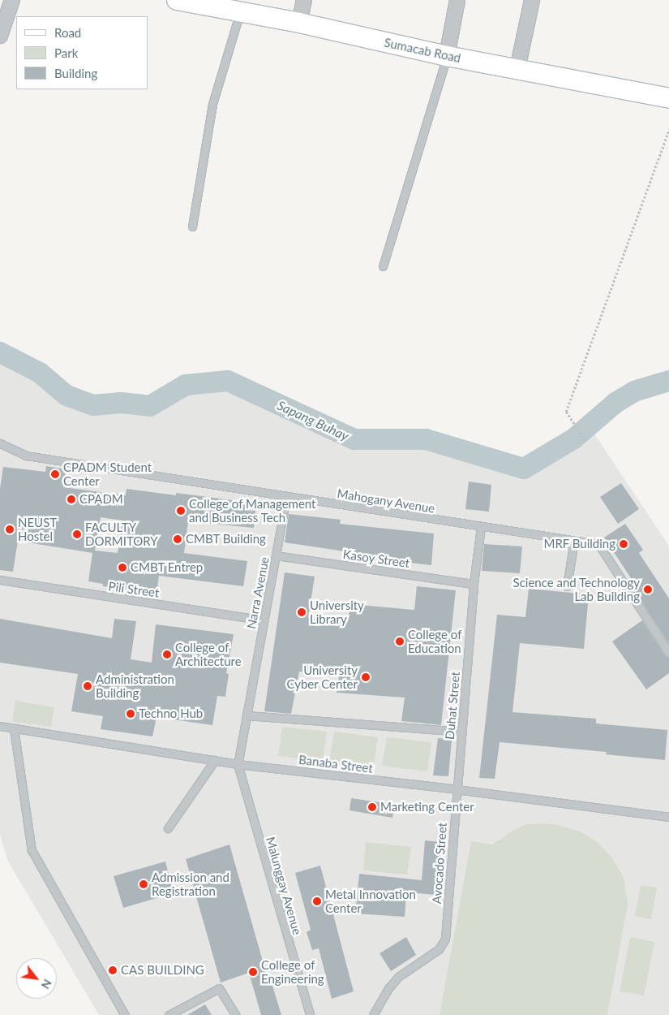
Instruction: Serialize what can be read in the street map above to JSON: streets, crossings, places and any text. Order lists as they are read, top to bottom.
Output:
{
  "streets": {
    "main road": ["Sumacab Road"],
    "lane": [
      "Mahogany Avenue",
      "Kasoy Street",
      "Pili Street",
      "Narra Avenue",
      "Duhat Street",
      "Banaba Street",
      "Avocado Street",
      "Malunggay Avenue"
    ]
  },
  "crossings": [
    ["Mahogany Avenue", "Narra Avenue"],
    ["Mahogany Avenue", "Duhat Street"],
    ["Kasoy Street", "Narra Avenue"],
    ["Kasoy Street", "Duhat Street"],
    ["Pili Street", "Narra Avenue"],
    ["Narra Avenue", "Banaba Street"],
    ["Narra Avenue", "Malunggay Avenue"],
    ["Duhat Street", "Banaba Street"],
    ["Duhat Street", "Avocado Street"],
    ["Banaba Street", "Avocado Street"],
    ["Banaba Street", "Malunggay Avenue"]
  ],
  "water": ["Sapang Buhay"],
  "places": [
    "CPADM Student Center",
    "CPADM",
    "College of Management and Business Tech",
    "NEUST Hostel",
    "FACULTY DORMITORY",
    "CMBT Building",
    "MRF Building",
    "CMBT Entrep",
    "Science and Technology Lab Building",
    "University Library",
    "College of Education",
    "College of Architecture",
    "University Cyber Center",
    "Administration Building",
    "Techno Hub",
    "Marketing Center",
    "Admission and Registration",
    "Metal Innovation Center",
    "CAS BUILDING",
    "College of Engineering"
  ],
  "legend": ["Road", "Park", "Building"],
  "north": "bottom right"
}
